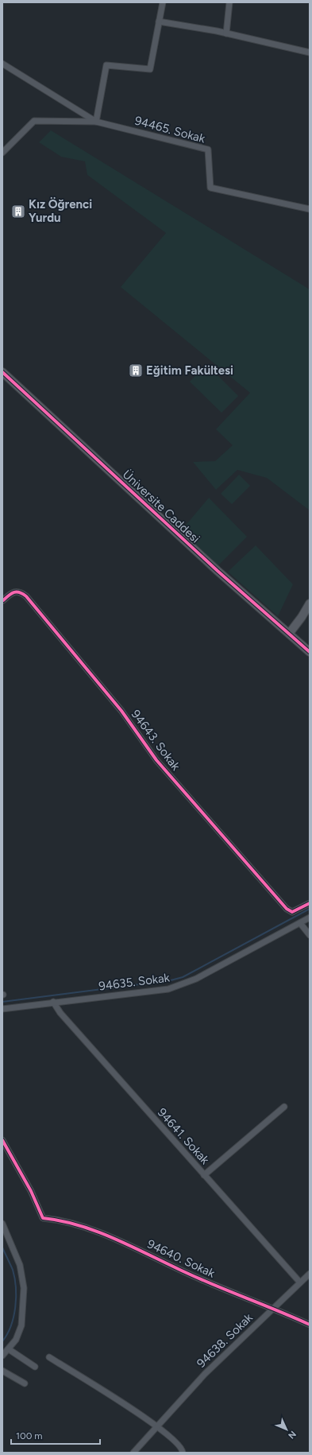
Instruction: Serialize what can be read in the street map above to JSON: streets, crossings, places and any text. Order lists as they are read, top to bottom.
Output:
{
  "streets": {
    "street": [
      "94465. Sokak",
      "Üniversite Caddesi",
      "94643. Sokak",
      "94635. Sokak",
      "94641. Sokak",
      "94640. Sokak",
      "94638. Sokak"
    ]
  },
  "crossings": [
    ["94635. Sokak", "94641. Sokak"],
    ["94641. Sokak", "94638. Sokak"],
    ["94640. Sokak", "94638. Sokak"]
  ],
  "places": {
    "building": ["Kız Öğrenci Yurdu", "Eğitim Fakültesi"]
  },
  "scale_bar": "100 m",
  "north": "bottom right"
}
